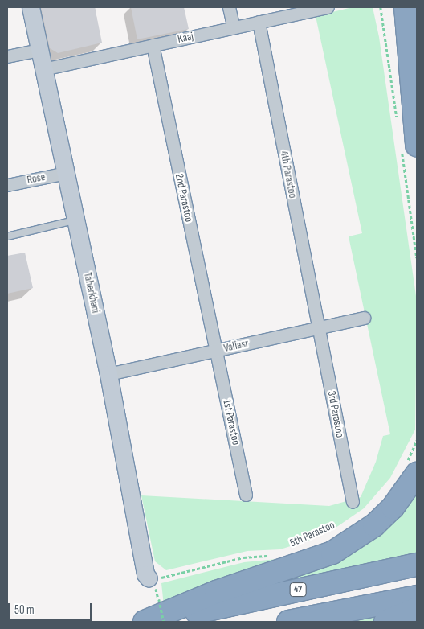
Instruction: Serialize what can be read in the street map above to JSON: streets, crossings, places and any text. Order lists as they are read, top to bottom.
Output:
{
  "streets": {
    "highway": ["47"],
    "street": [
      "Kaaj",
      "4th Parastoo",
      "Rose",
      "2nd Parastoo",
      "Taherkhani",
      "Valiasr",
      "3rd Parastoo",
      "1st Parastoo"
    ]
  },
  "crossings": [
    ["Kaaj", "4th Parastoo"],
    ["Kaaj", "2nd Parastoo"],
    ["Kaaj", "Taherkhani"],
    ["4th Parastoo", "Valiasr"],
    ["4th Parastoo", "3rd Parastoo"],
    ["Rose", "Taherkhani"],
    ["2nd Parastoo", "Valiasr"],
    ["2nd Parastoo", "1st Parastoo"],
    ["Taherkhani", "Valiasr"],
    ["Valiasr", "3rd Parastoo"],
    ["Valiasr", "1st Parastoo"]
  ],
  "scale_bar": "50 m"
}
